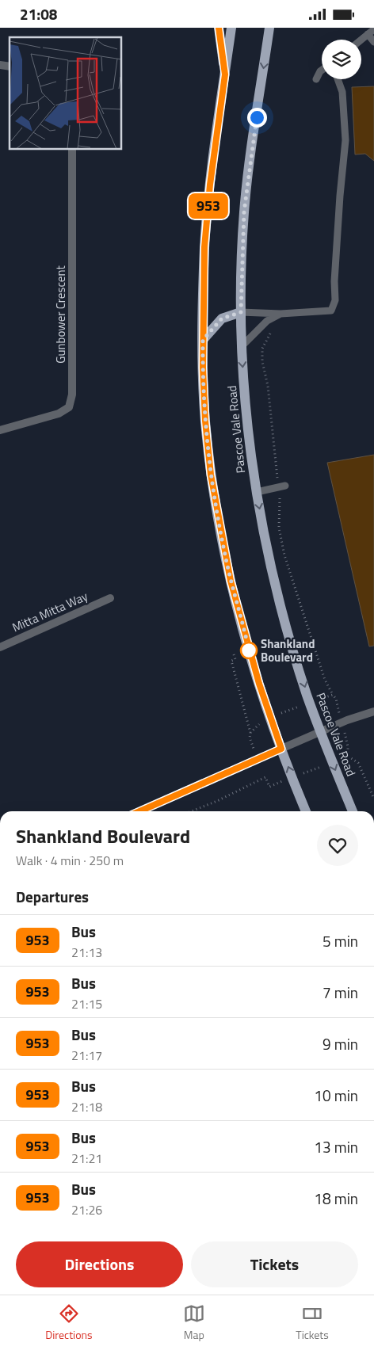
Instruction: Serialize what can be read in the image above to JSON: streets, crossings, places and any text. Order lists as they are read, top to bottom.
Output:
{
  "streets": {
    "main road": ["Pascoe Vale Road"],
    "street": ["Gunbower Crescent", "Mitta Mitta Way"]
  },
  "places": ["Shankland Boulevard"],
  "lines": ["bus line 953"],
  "page": {
    "status": "21:08",
    "on_map": "953",
    "heading": [
      ["Shankland Boulevard", "Walk · 4 min · 250 m"],
      "Departures"
    ],
    "list": [
      {
        "mark": "953",
        "name": "Bus",
        "note": "21:13",
        "value": "5 min"
      },
      {
        "mark": "953",
        "name": "Bus",
        "note": "21:15",
        "value": "7 min"
      },
      {
        "mark": "953",
        "name": "Bus",
        "note": "21:17",
        "value": "9 min"
      },
      {
        "mark": "953",
        "name": "Bus",
        "note": "21:18",
        "value": "10 min"
      },
      {
        "mark": "953",
        "name": "Bus",
        "note": "21:21",
        "value": "13 min"
      },
      {
        "mark": "953",
        "name": "Bus",
        "note": "21:26",
        "value": "18 min"
      }
    ],
    "buttons": ["Directions", "Tickets"],
    "tabs": ["Directions", "Map", "Tickets"]
  }
}
